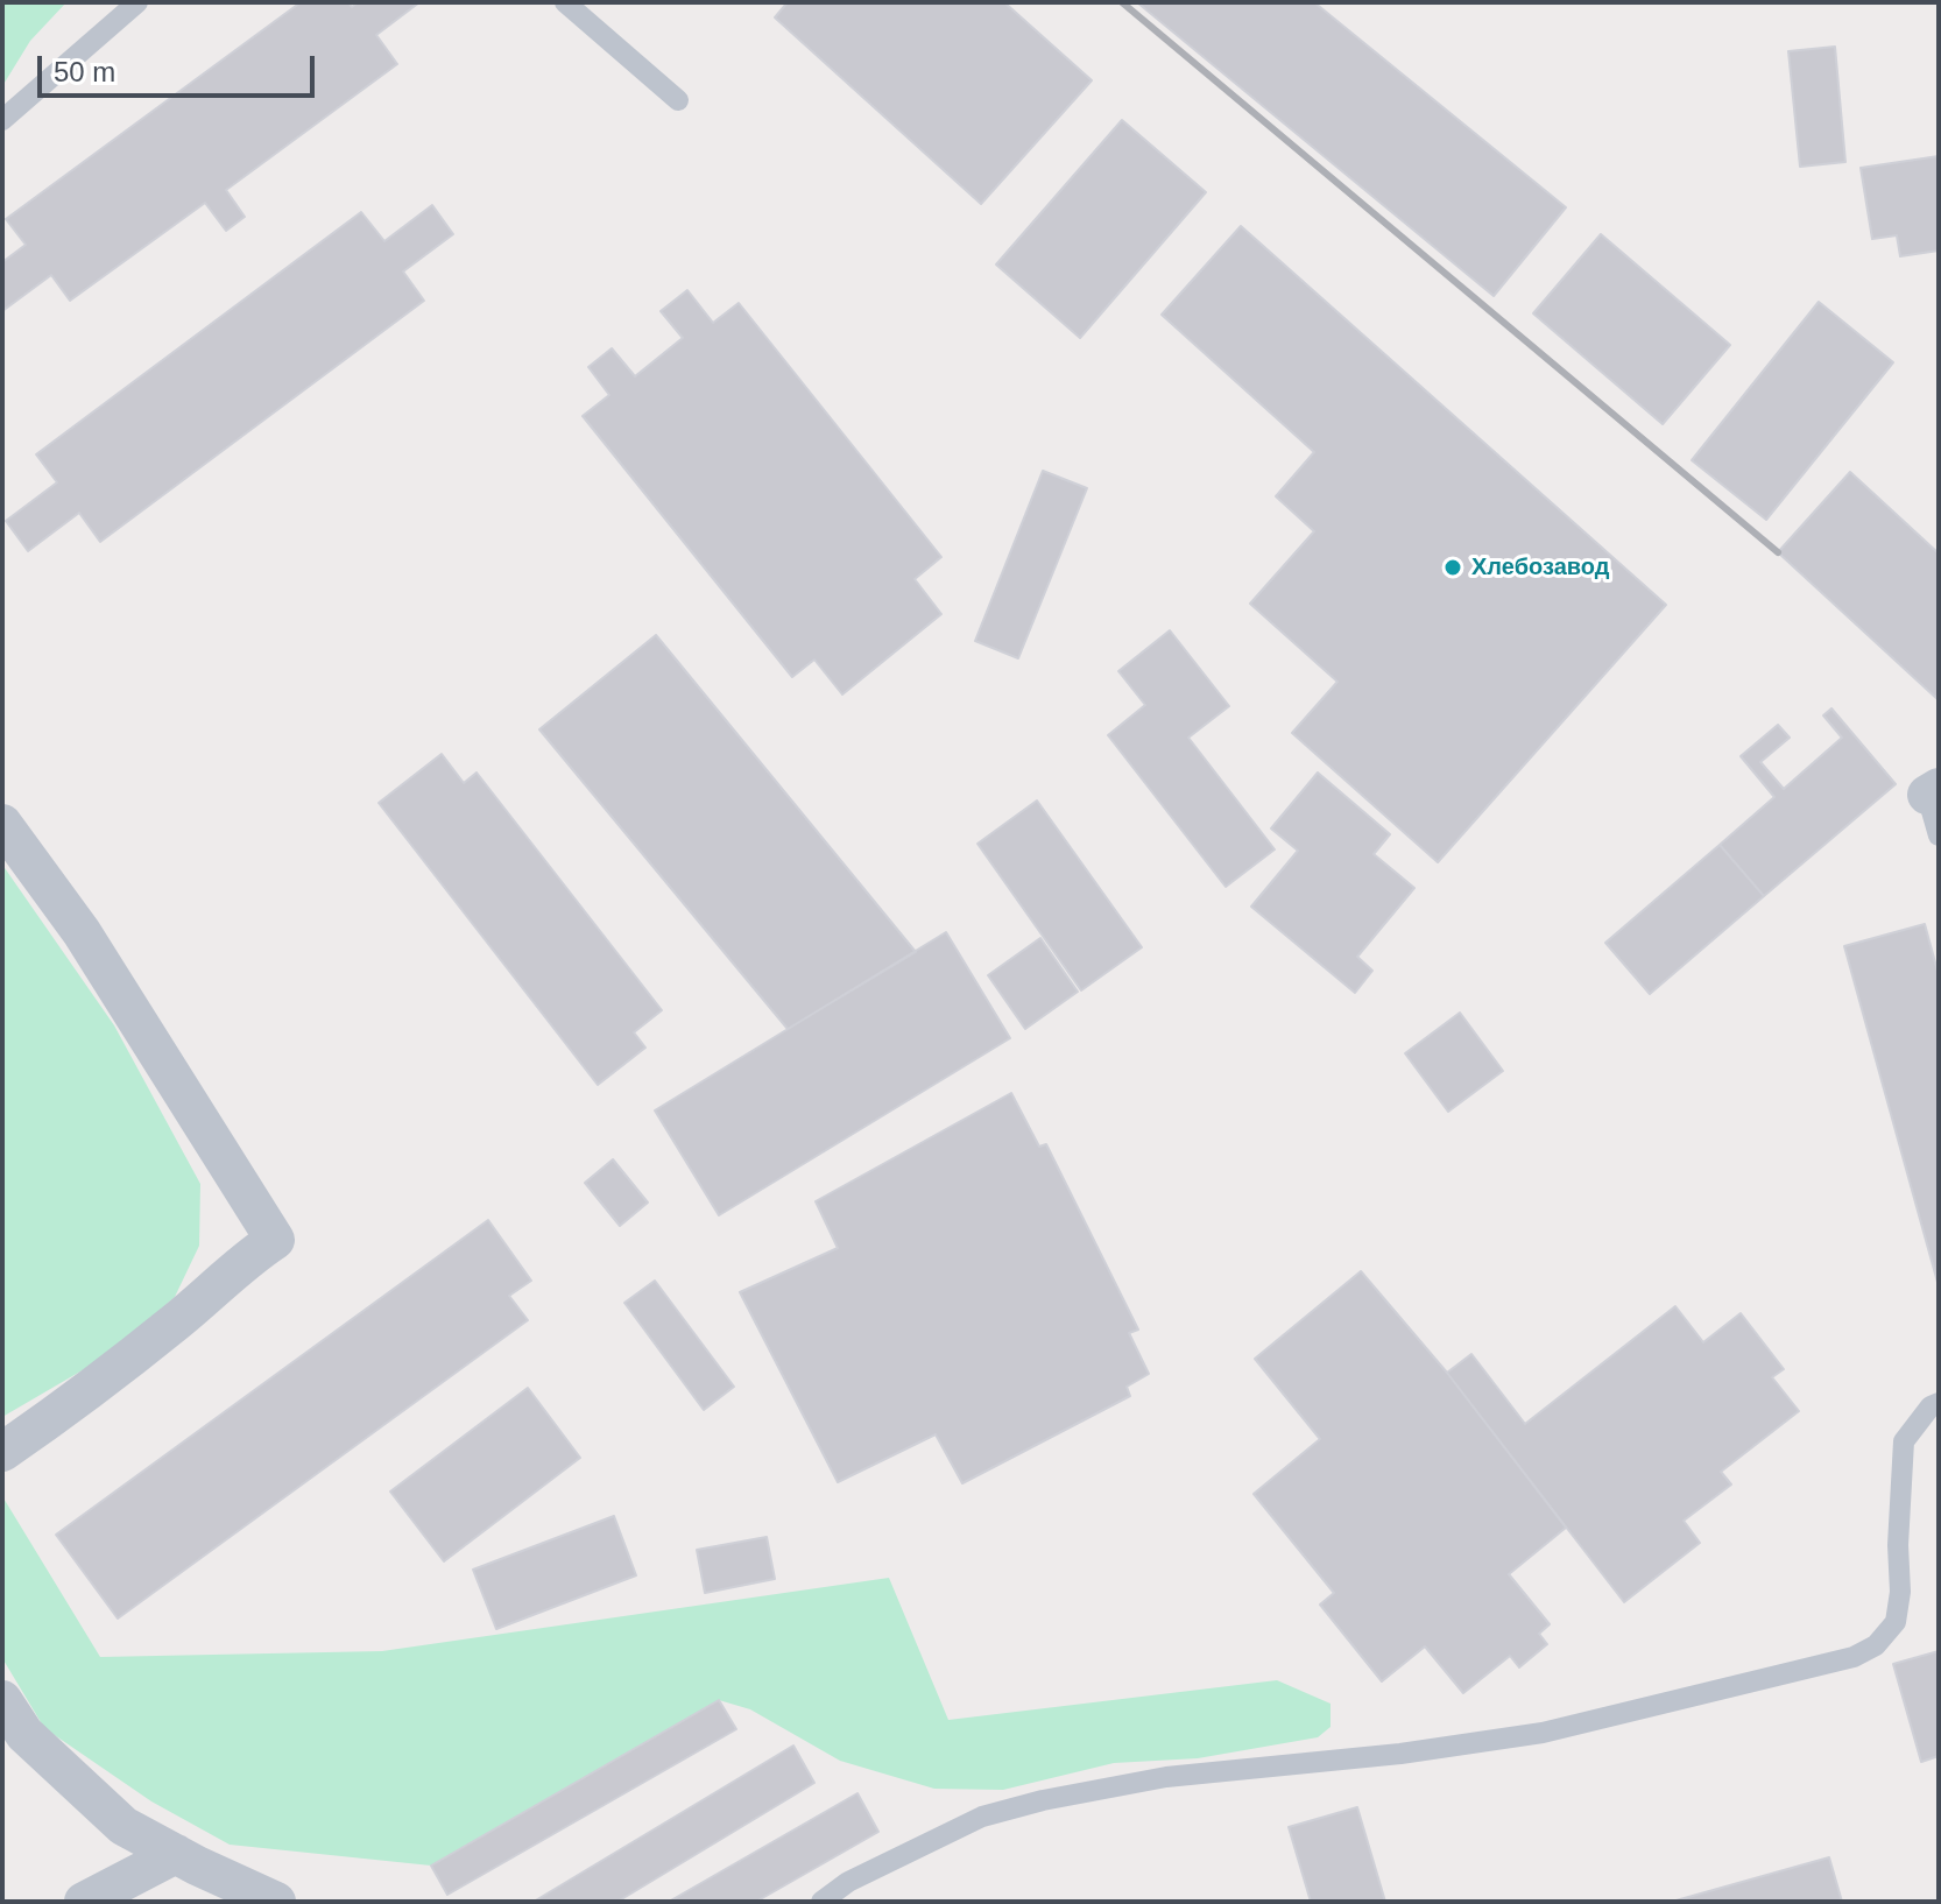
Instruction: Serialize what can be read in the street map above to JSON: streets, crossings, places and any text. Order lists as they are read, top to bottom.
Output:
{
  "places": ["Хлебозавод"],
  "scale_bar": "50 m"
}
